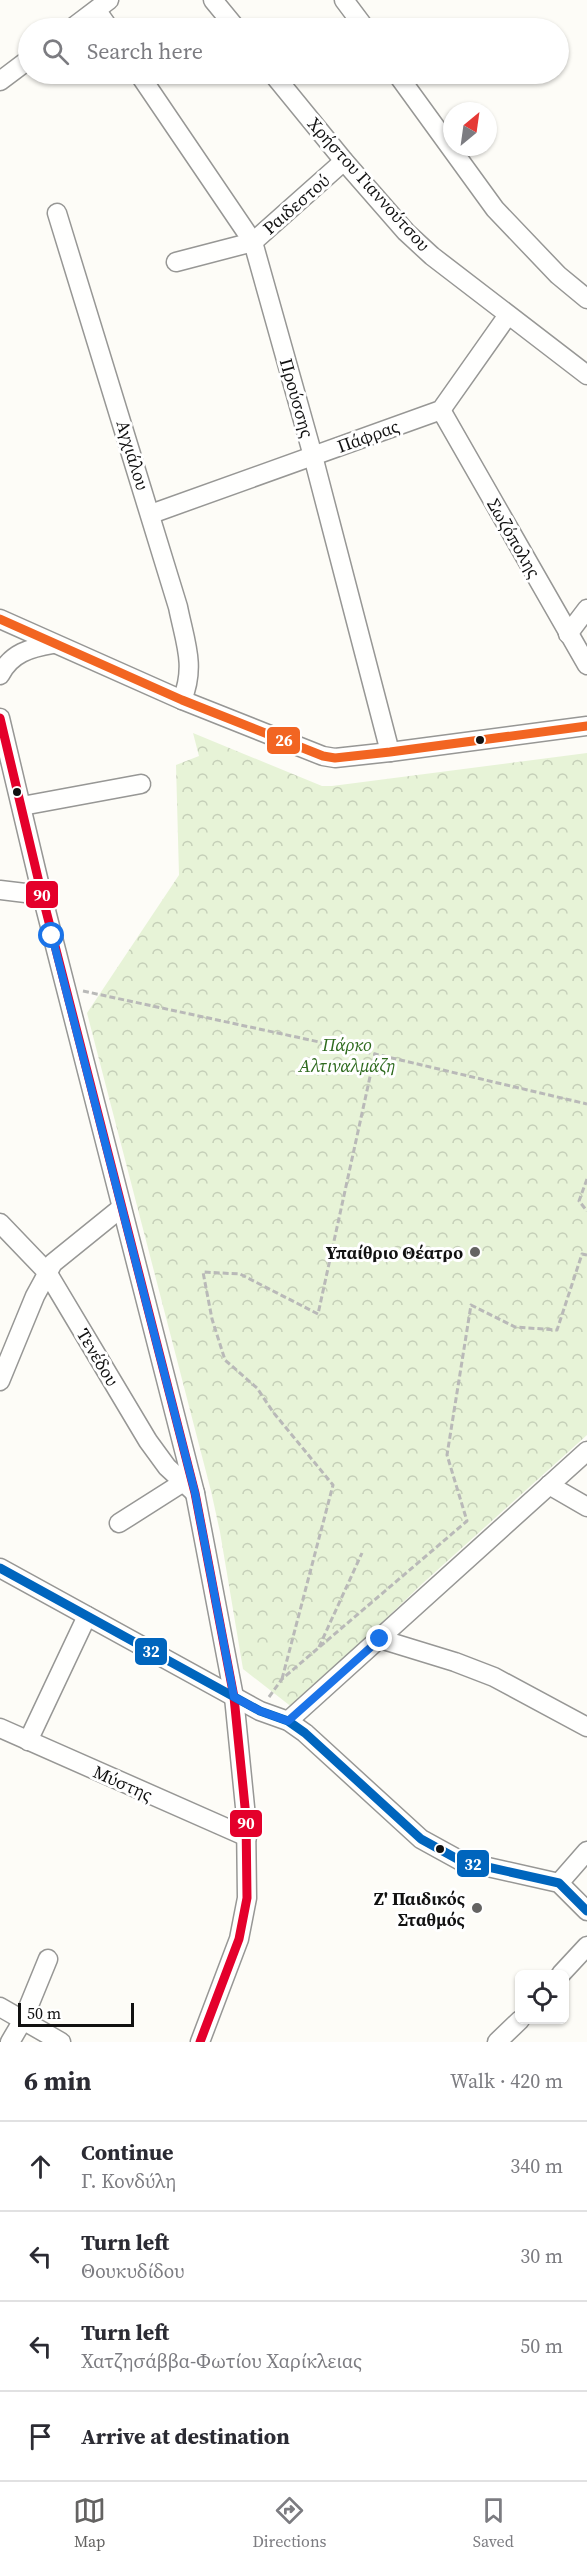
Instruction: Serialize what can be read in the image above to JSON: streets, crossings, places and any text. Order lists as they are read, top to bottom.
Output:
{
  "streets": {
    "street": [
      "Χρήστου Γιαννούτσου",
      "Ραιδεστού",
      "Προύσσης",
      "Πάφρας",
      "Αγχιάλου",
      "Σωζόπολης",
      "Τενέδου",
      "Μύστης"
    ]
  },
  "crossings": [
    ["Χρήστου Γιαννούτσου", "Ραιδεστού"],
    ["Ραιδεστού", "Προύσσης"],
    ["Προύσσης", "Πάφρας"],
    ["Πάφρας", "Αγχιάλου"],
    ["Πάφρας", "Σωζόπολης"]
  ],
  "parks": ["Πάρκο Αλτιναλμάζη"],
  "places": ["Υπαίθριο Θέατρο", "Ζ' Παιδικός Σταθμός"],
  "lines": ["transit line 26", "transit line 90", "transit line 32"],
  "scale_bar": "50 m",
  "north": "top right",
  "page": {
    "search": "Search here",
    "scale": "50 m",
    "heading": ["6 min", "Walk · 420 m"],
    "list": [
      ["Continue", "Γ. Κονδύλη", "340 m"],
      ["Turn left", "Θουκυδίδου", "30 m"],
      ["Turn left", "Χατζησάββα-Φωτίου Χαρίκλειας", "50 m"],
      "Arrive at destination"
    ],
    "nav": ["Map", "Directions", "Saved"]
  }
}
